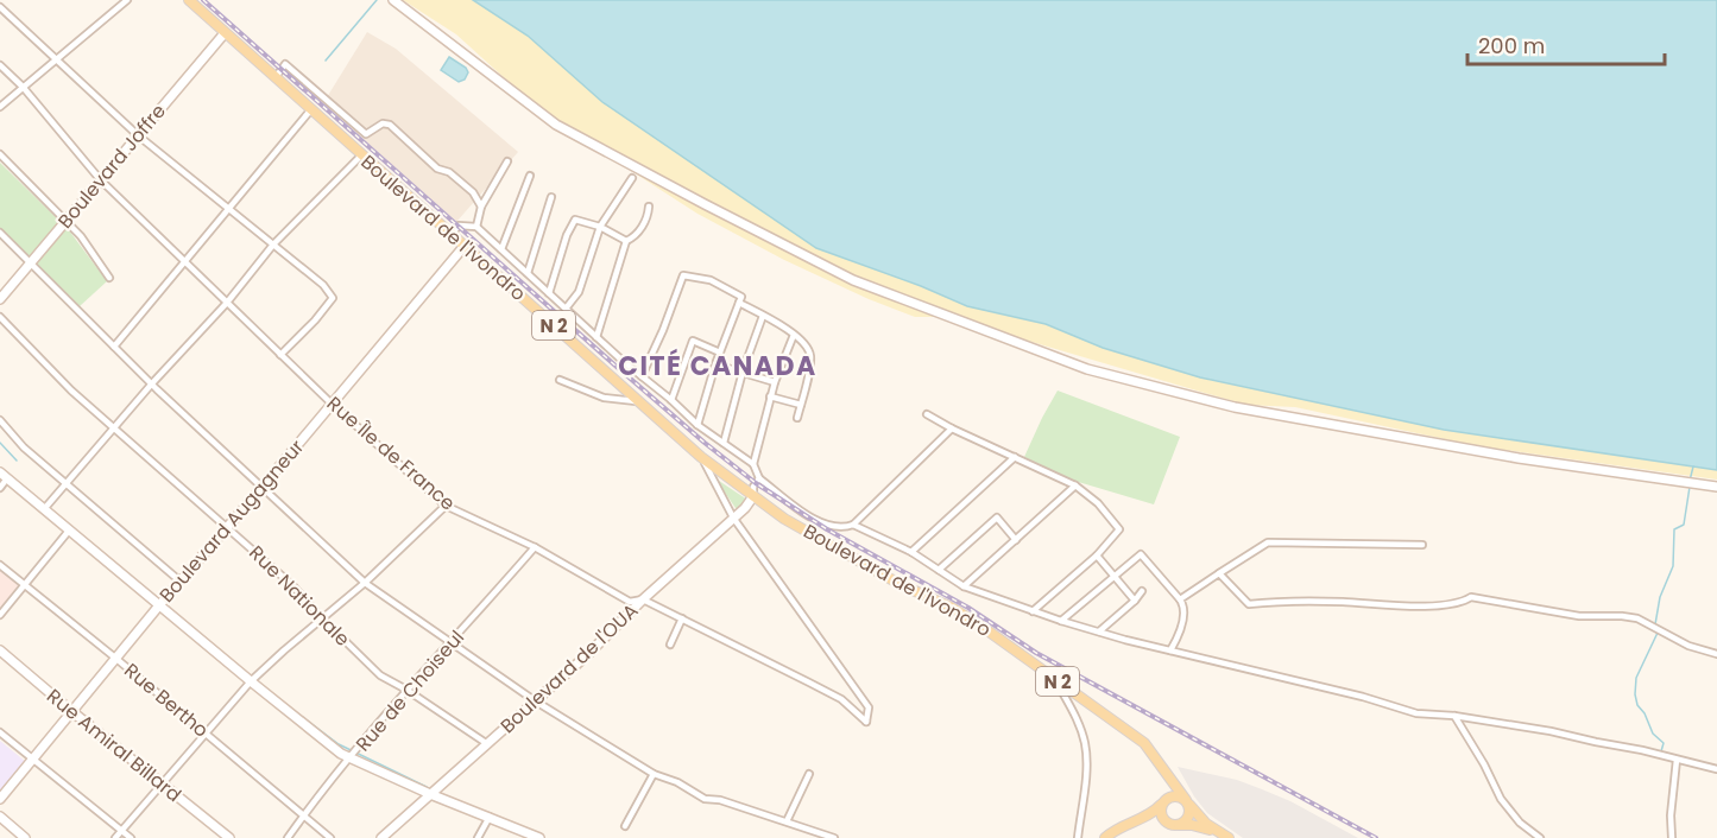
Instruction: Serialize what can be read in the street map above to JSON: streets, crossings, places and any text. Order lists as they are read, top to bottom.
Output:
{
  "streets": {
    "main road": ["Boulevard de l'Ivondro", "N 2"],
    "street": [
      "Boulevard Joffre",
      "Rue Île de France",
      "Boulevard Augagneur",
      "Rue Nationale",
      "Boulevard de l'OUA",
      "Rue de Choiseul",
      "Rue Bertho",
      "Rue Amiral Billard"
    ]
  },
  "crossings": [
    ["Boulevard Joffre", "Boulevard de l'Ivondro"],
    ["Boulevard Joffre", "Rue Île de France"],
    ["Boulevard de l'Ivondro", "Boulevard Augagneur"],
    ["Boulevard de l'Ivondro", "Boulevard de l'OUA"],
    ["Rue Île de France", "Boulevard Augagneur"],
    ["Rue Île de France", "Boulevard de l'OUA"],
    ["Rue Île de France", "Rue de Choiseul"],
    ["Boulevard Augagneur", "Rue Nationale"],
    ["Boulevard Augagneur", "Rue Bertho"],
    ["Boulevard Augagneur", "Rue Amiral Billard"],
    ["Rue Nationale", "Boulevard de l'OUA"],
    ["Rue Nationale", "Rue de Choiseul"],
    ["Rue de Choiseul", "Rue Bertho"]
  ],
  "districts": ["CITÉ CANADA"],
  "scale_bar": "200 m"
}
